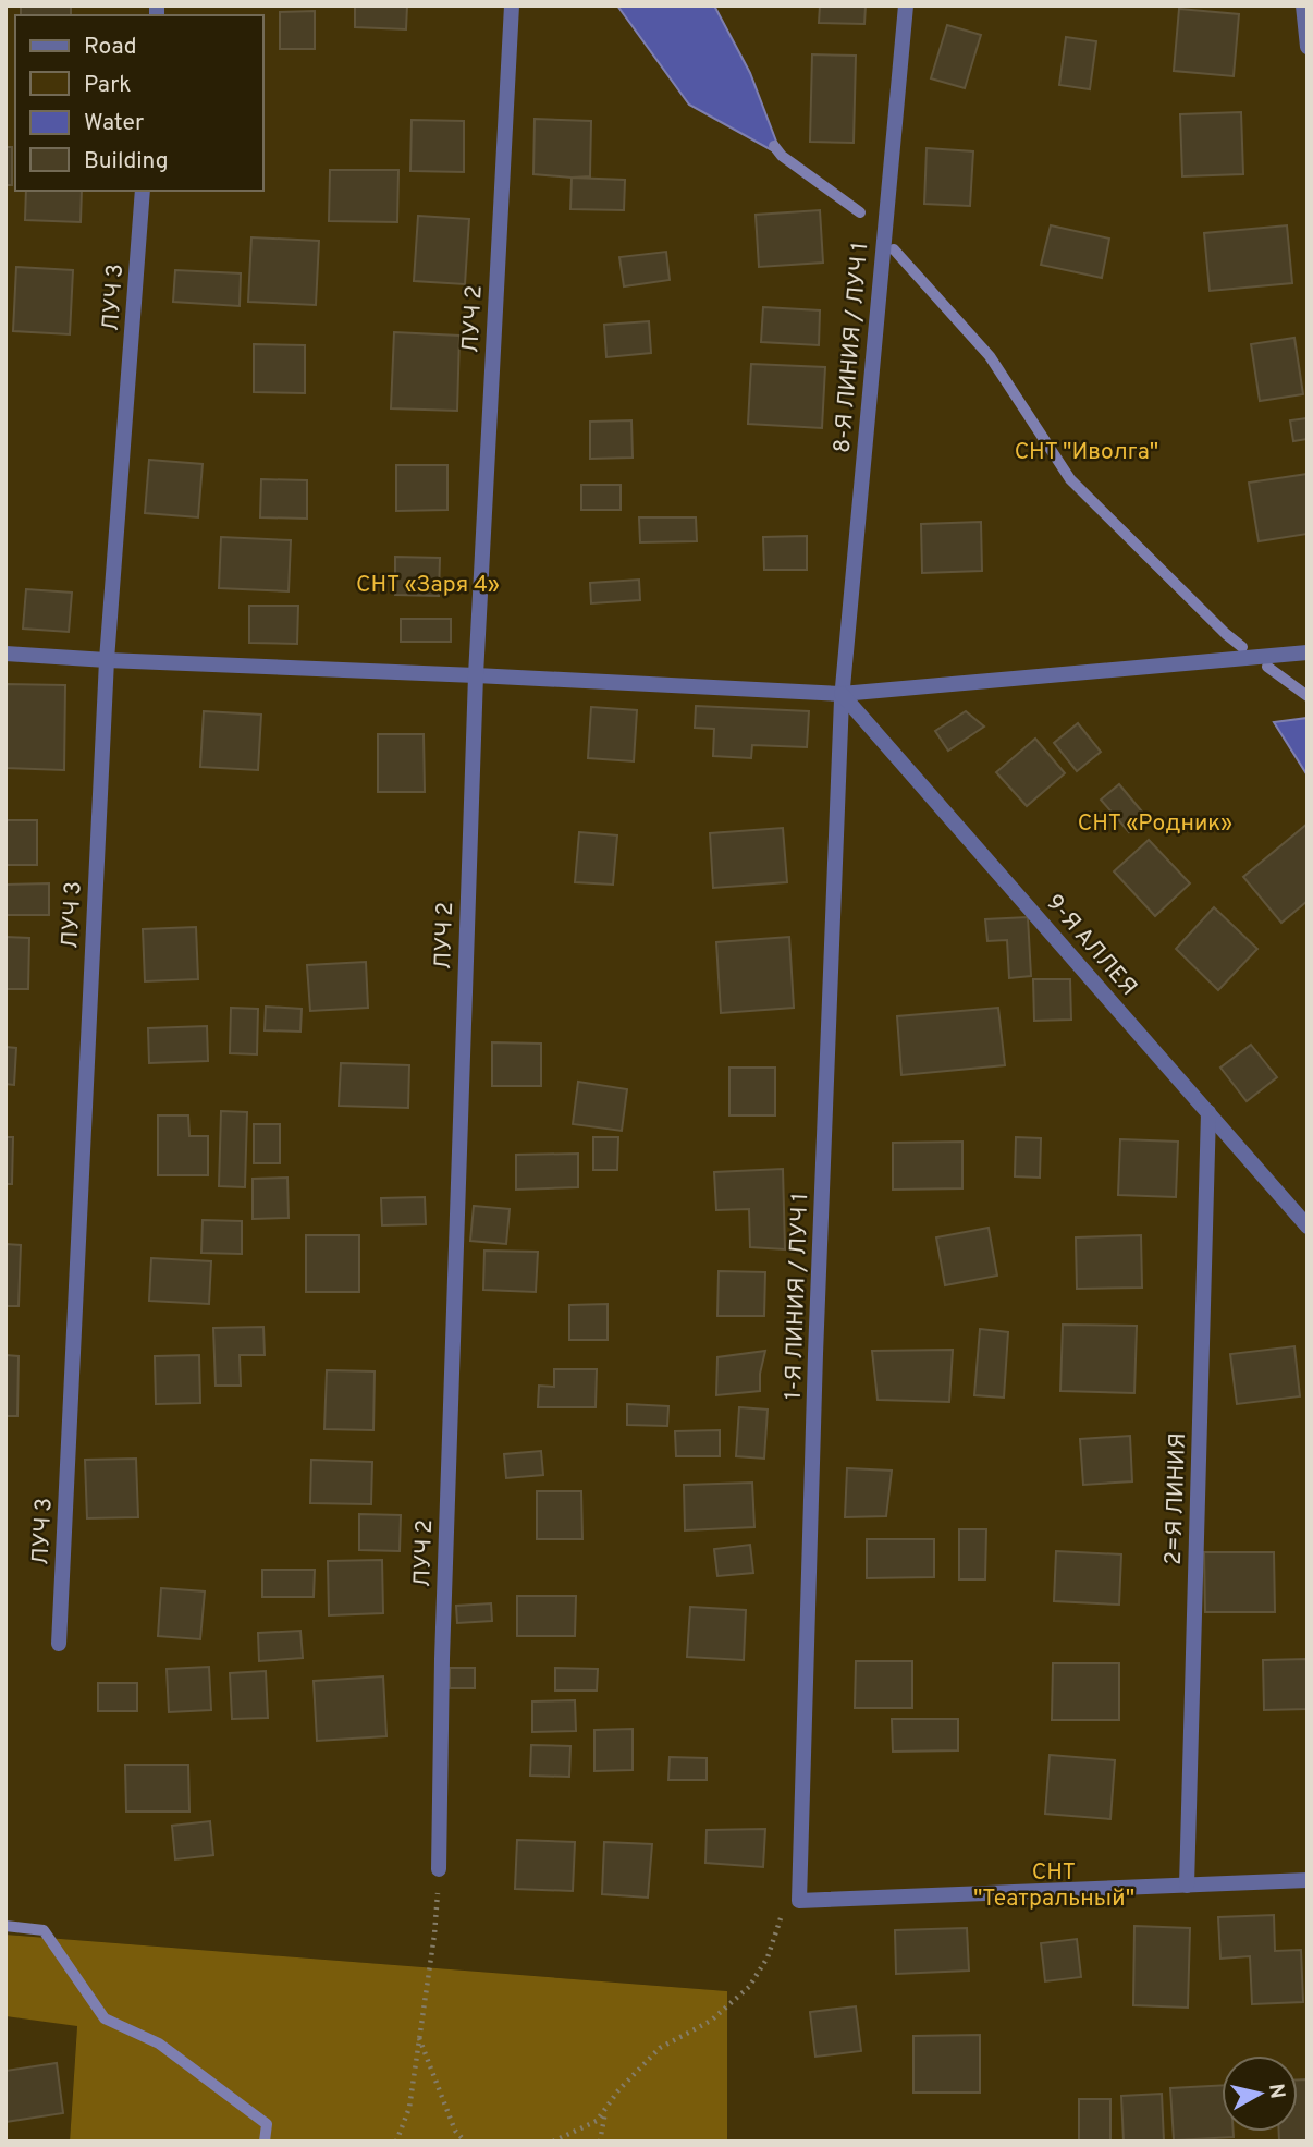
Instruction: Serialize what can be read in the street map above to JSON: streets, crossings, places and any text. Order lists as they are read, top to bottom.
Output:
{
  "streets": {
    "street": [
      "ЛУЧ 3",
      "ЛУЧ 2",
      "8-Я ЛИНИЯ / ЛУЧ 1",
      "9-Я АЛЛЕЯ",
      "1-Я ЛИНИЯ / ЛУЧ 1",
      "2=Я ЛИНИЯ"
    ]
  },
  "crossings": [
    ["8-Я ЛИНИЯ / ЛУЧ 1", "9-Я АЛЛЕЯ"],
    ["8-Я ЛИНИЯ / ЛУЧ 1", "1-Я ЛИНИЯ / ЛУЧ 1"],
    ["9-Я АЛЛЕЯ", "1-Я ЛИНИЯ / ЛУЧ 1"],
    ["9-Я АЛЛЕЯ", "2=Я ЛИНИЯ"]
  ],
  "parks": [
    "СНТ \"Иволга\"",
    "СНТ «Заря 4»",
    "СНТ «Родник»",
    "СНТ \"Театральный\""
  ],
  "legend": [
    "Road",
    "Park",
    "Water",
    "Building"
  ],
  "north": "right"
}
